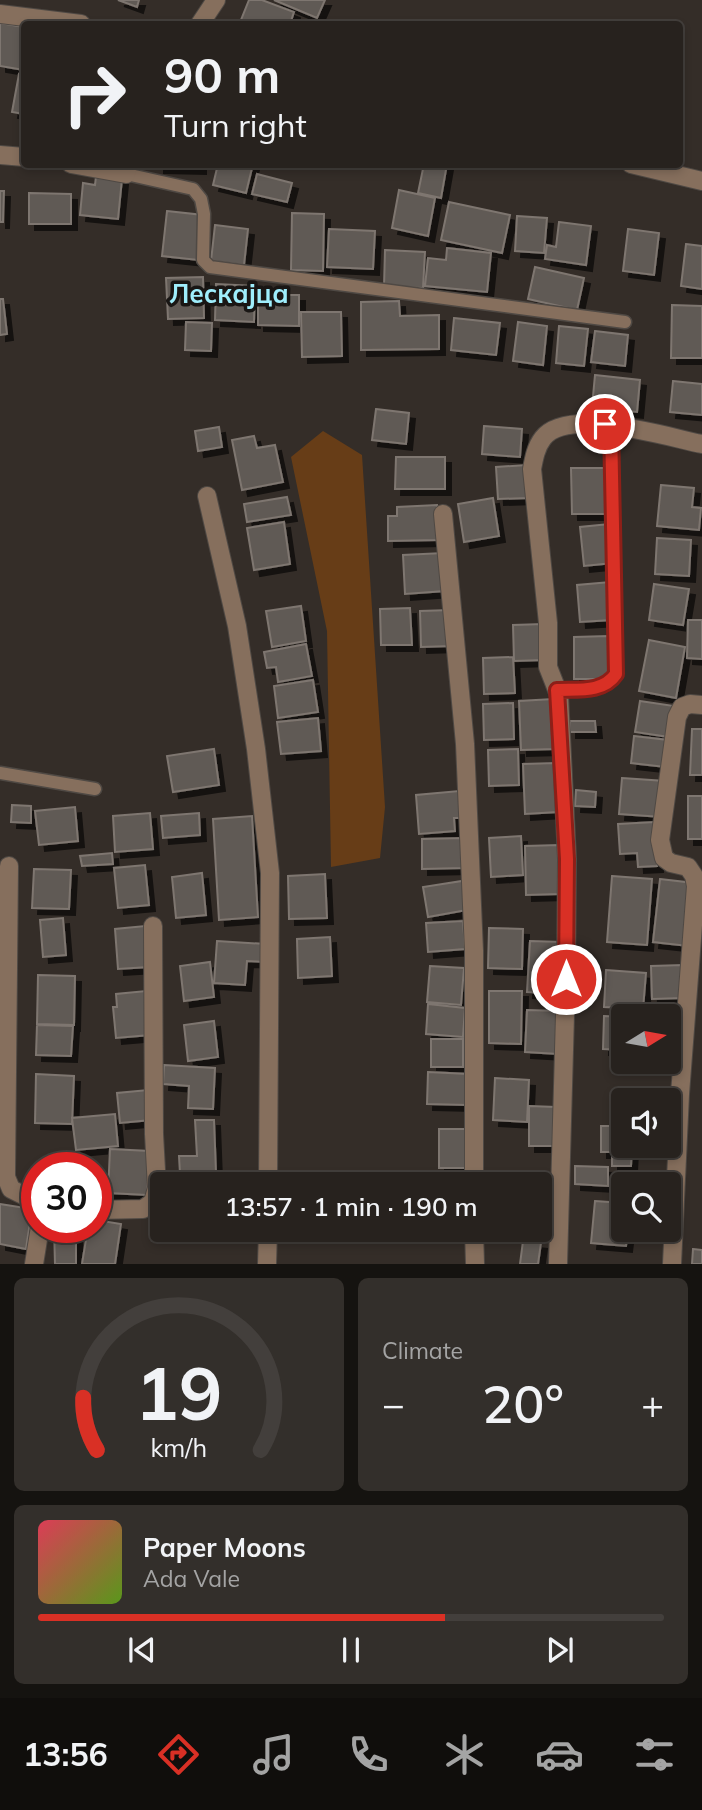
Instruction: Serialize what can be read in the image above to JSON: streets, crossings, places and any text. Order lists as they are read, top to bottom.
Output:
{
  "districts": ["Лескајца"],
  "north": "right",
  "page": {
    "turn": ["90 m", "Turn right"],
    "limit": "30",
    "trip": "13:57 · 1 min · 190 m",
    "tile": "Climate",
    "heat": ["−", "20°", "+"],
    "song": ["Paper Moons", "Ada Vale"],
    "tabs": "13:56",
    "gauge": ["19", "km/h"]
  }
}
